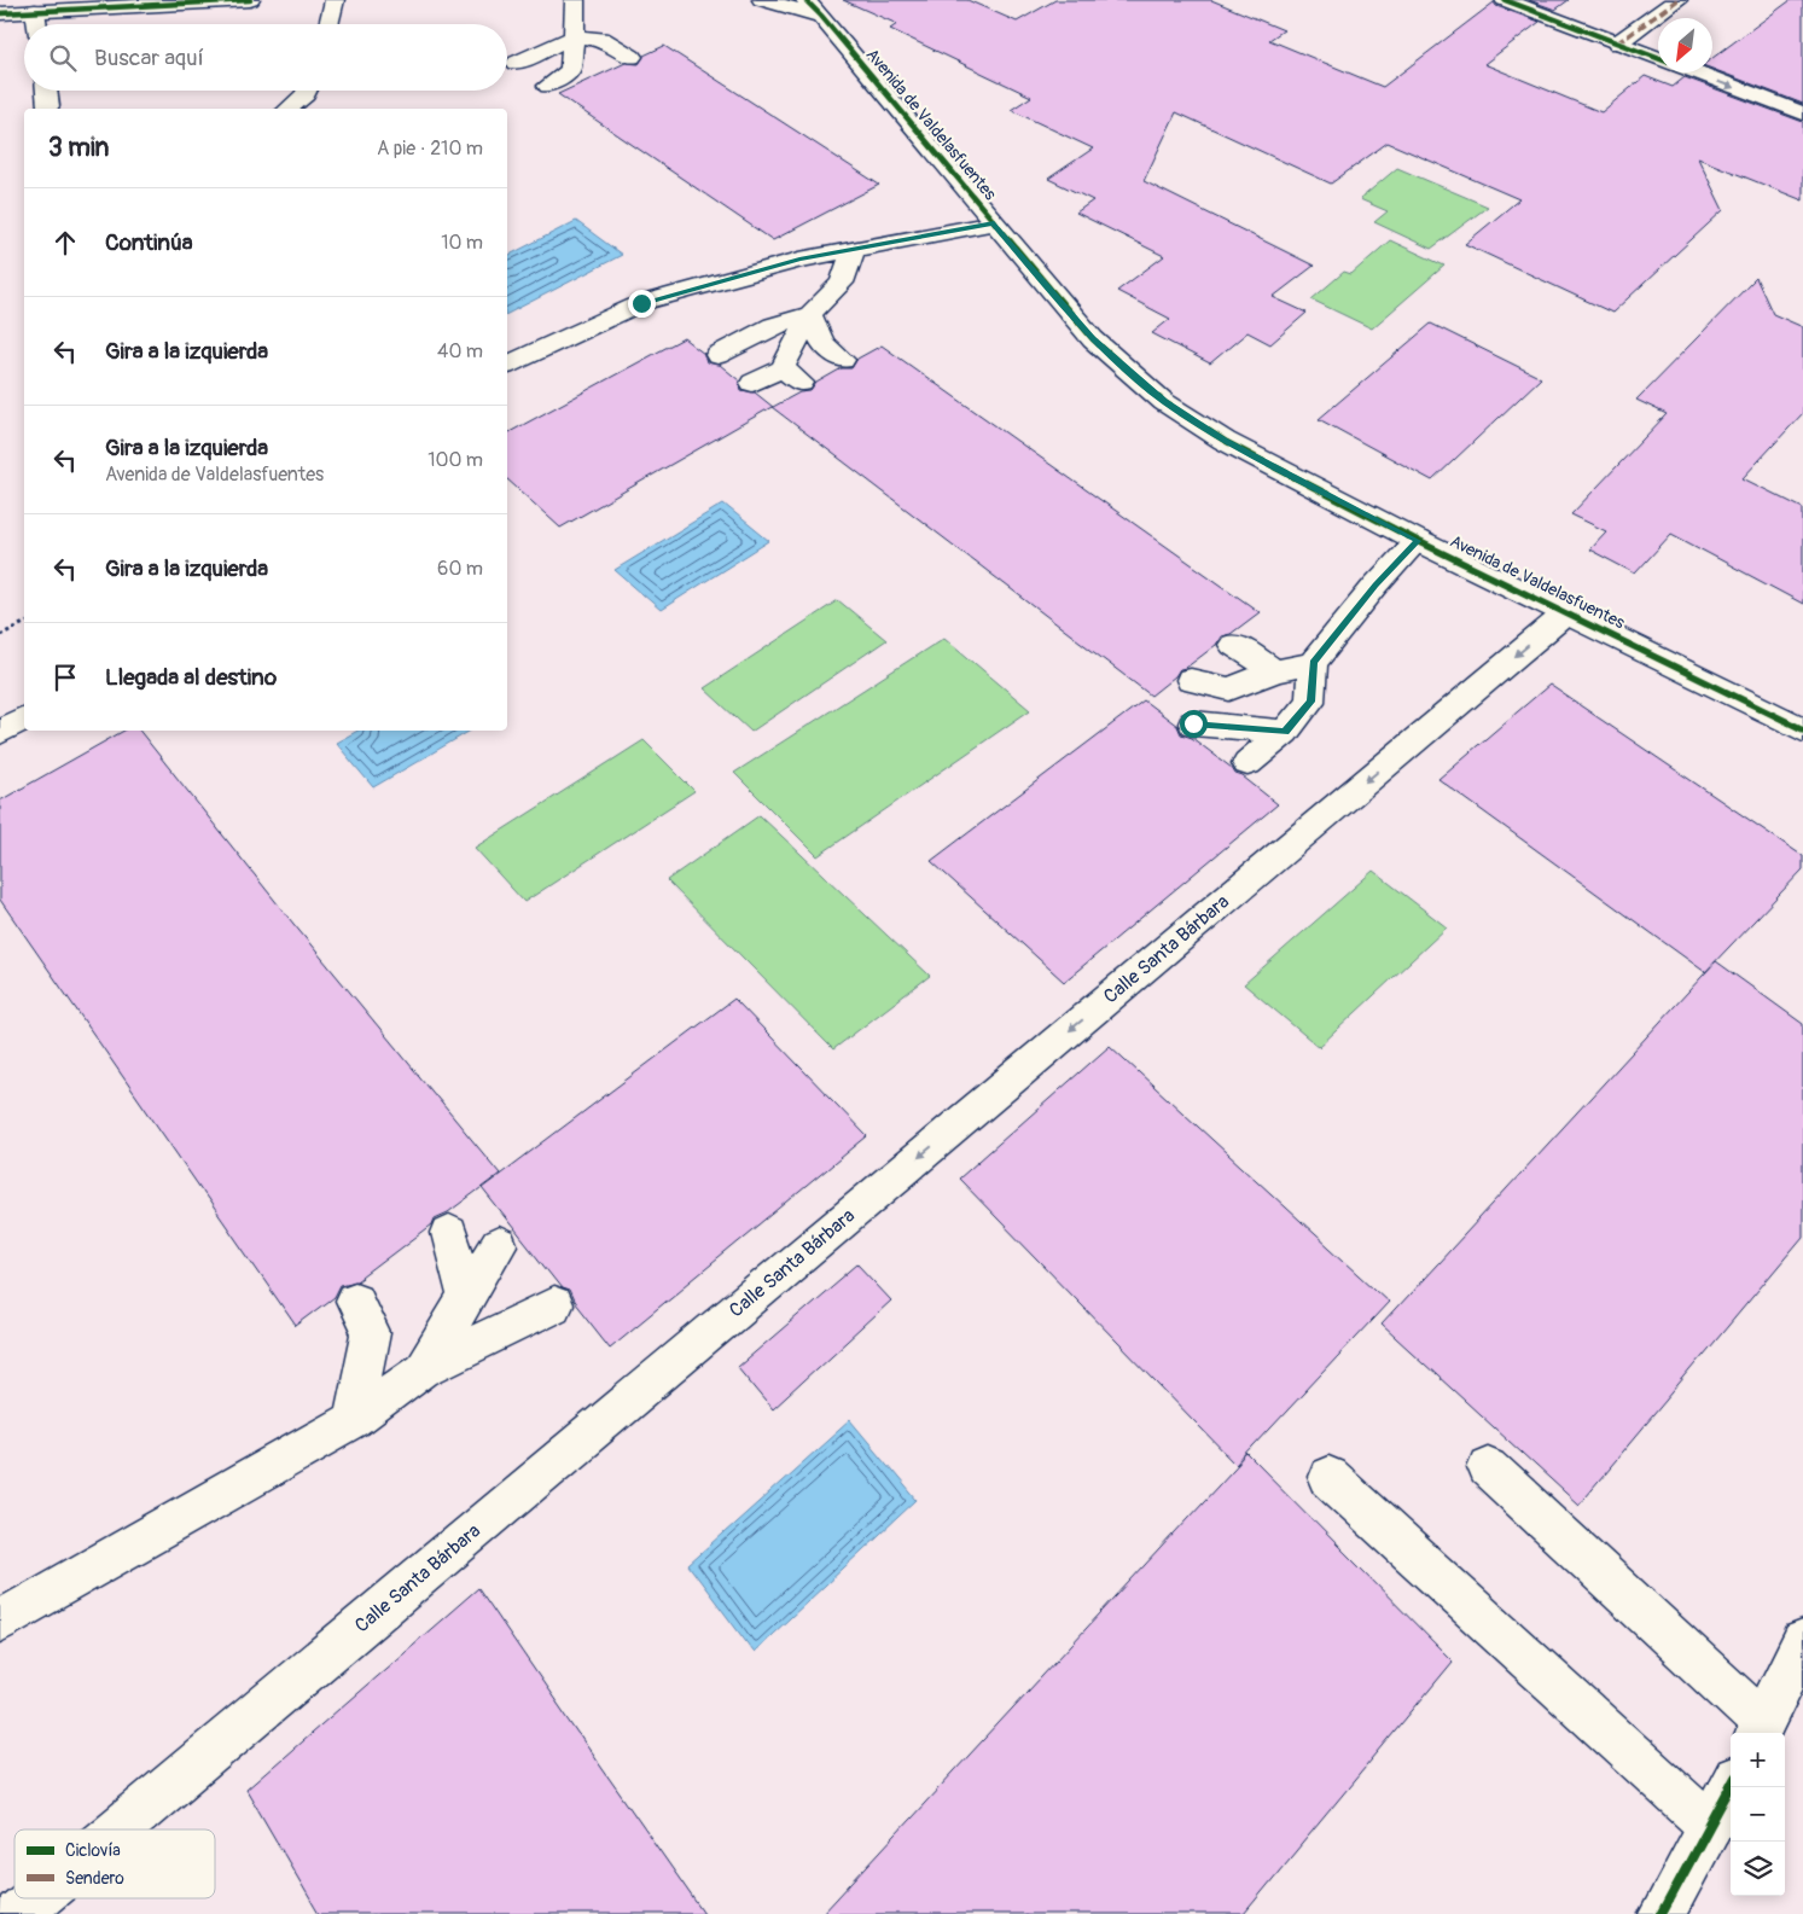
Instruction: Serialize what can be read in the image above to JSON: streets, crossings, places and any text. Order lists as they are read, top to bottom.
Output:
{
  "streets": {
    "street": ["Avenida de Valdelasfuentes", "Calle Santa Bárbara"]
  },
  "crossings": [
    ["Avenida de Valdelasfuentes", "Calle Santa Bárbara"]
  ],
  "legend": ["Ciclovía", "Sendero"],
  "north": "bottom left",
  "page": {
    "search": "Buscar aquí",
    "heading": ["3 min", "A pie · 210 m"],
    "list": [
      ["Continúa", "10 m"],
      ["Gira a la izquierda", "40 m"],
      ["Gira a la izquierda", "Avenida de Valdelasfuentes", "100 m"],
      ["Gira a la izquierda", "60 m"],
      "Llegada al destino"
    ],
    "map_buttons": ["+", "−"]
  }
}
